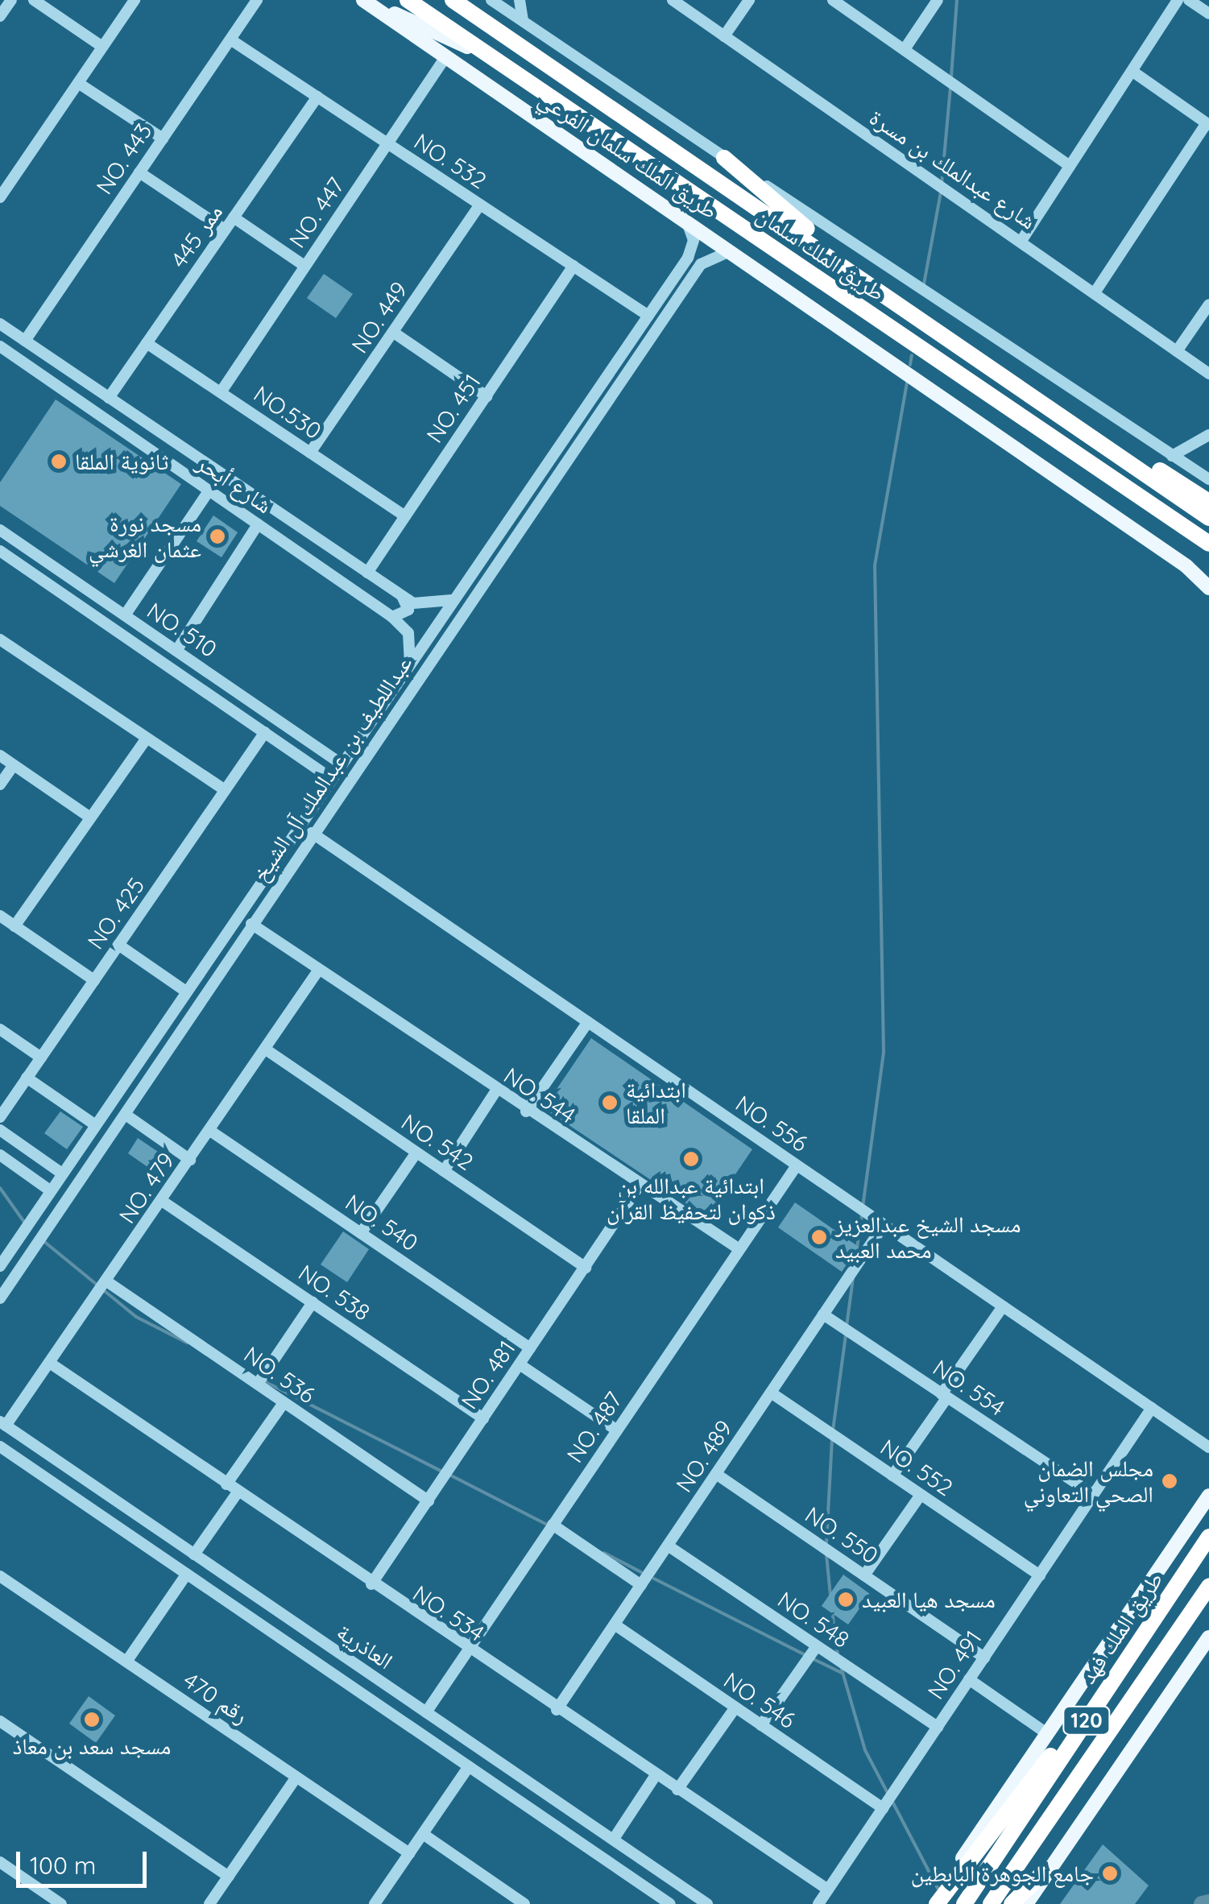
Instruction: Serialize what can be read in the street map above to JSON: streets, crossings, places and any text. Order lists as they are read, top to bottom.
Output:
{
  "streets": {
    "highway": ["طريق الملك سلمان", "طريق الملك فهد", "120"],
    "main road": ["طريق الملك سلمان الفرعي"],
    "street": [
      "NO. 443",
      "NO. 532",
      "شارع عبدالملك بن مسرة",
      "NO. 447",
      "ممر 445",
      "NO. 449",
      "NO. 451",
      "NO.530",
      "شارع أبحر",
      "NO. 510",
      "عبداللطيف بن عبدالملك آل الشيخ",
      "NO. 425",
      "NO. 544",
      "NO. 556",
      "NO. 542",
      "NO. 479",
      "NO. 540",
      "NO. 538",
      "NO. 536",
      "NO. 481",
      "NO. 554",
      "NO. 487",
      "NO. 489",
      "NO. 552",
      "NO. 550",
      "NO. 534",
      "NO. 548",
      "العاذرية",
      "NO. 491",
      "رقم 470",
      "NO. 546"
    ]
  },
  "crossings": [
    ["طريق الملك سلمان الفرعي", "NO. 447"],
    ["NO. 443", "NO. 532"],
    ["NO. 443", "شارع أبحر"],
    ["NO. 532", "NO. 447"],
    ["NO. 532", "ممر 445"],
    ["NO. 532", "NO. 449"],
    ["NO. 532", "NO. 451"],
    ["NO. 532", "عبداللطيف بن عبدالملك آل الشيخ"],
    ["NO. 447", "NO.530"],
    ["ممر 445", "NO.530"],
    ["ممر 445", "شارع أبحر"],
    ["NO. 449", "NO.530"],
    ["NO. 451", "NO.530"],
    ["NO. 451", "شارع أبحر"],
    ["شارع أبحر", "عبداللطيف بن عبدالملك آل الشيخ"],
    ["NO. 510", "عبداللطيف بن عبدالملك آل الشيخ"],
    ["NO. 510", "NO. 425"],
    ["عبداللطيف بن عبدالملك آل الشيخ", "NO. 544"],
    ["عبداللطيف بن عبدالملك آل الشيخ", "NO. 556"],
    ["NO. 544", "NO. 479"],
    ["NO. 544", "NO. 481"],
    ["NO. 544", "NO. 487"],
    ["NO. 556", "NO. 487"],
    ["NO. 556", "NO. 489"],
    ["NO. 556", "NO. 491"],
    ["NO. 542", "NO. 479"],
    ["NO. 542", "NO. 481"],
    ["NO. 479", "NO. 540"],
    ["NO. 479", "NO. 538"],
    ["NO. 479", "NO. 536"],
    ["NO. 479", "NO. 534"],
    ["NO. 479", "العاذرية"],
    ["NO. 540", "NO. 481"],
    ["NO. 538", "NO. 481"],
    ["NO. 536", "NO. 481"],
    ["NO. 481", "NO. 534"],
    ["NO. 554", "NO. 489"],
    ["NO. 554", "NO. 491"],
    ["NO. 487", "NO. 534"],
    ["NO. 487", "العاذرية"],
    ["NO. 489", "NO. 552"],
    ["NO. 489", "NO. 550"],
    ["NO. 489", "NO. 534"],
    ["NO. 489", "NO. 548"],
    ["NO. 489", "NO. 546"],
    ["NO. 552", "NO. 491"],
    ["NO. 550", "NO. 491"],
    ["NO. 534", "NO. 491"],
    ["NO. 548", "NO. 491"],
    ["NO. 491", "NO. 546"]
  ],
  "places": [
    "ثانوية الملقا",
    "مسجد نورة عثمان الغرشي",
    "ابتدائية الملقا",
    "ابتدائية عبدالله بن ذكوان لتحفيظ القرآن",
    "مسجد الشيخ عبدالعزيز محمد العبيد",
    "مجلس الضمان الصحي التعاوني",
    "مسجد هيا العبيد",
    "مسجد سعد بن معاذ",
    "جامع الجوهرة البابطين"
  ],
  "scale_bar": "100 m"
}
